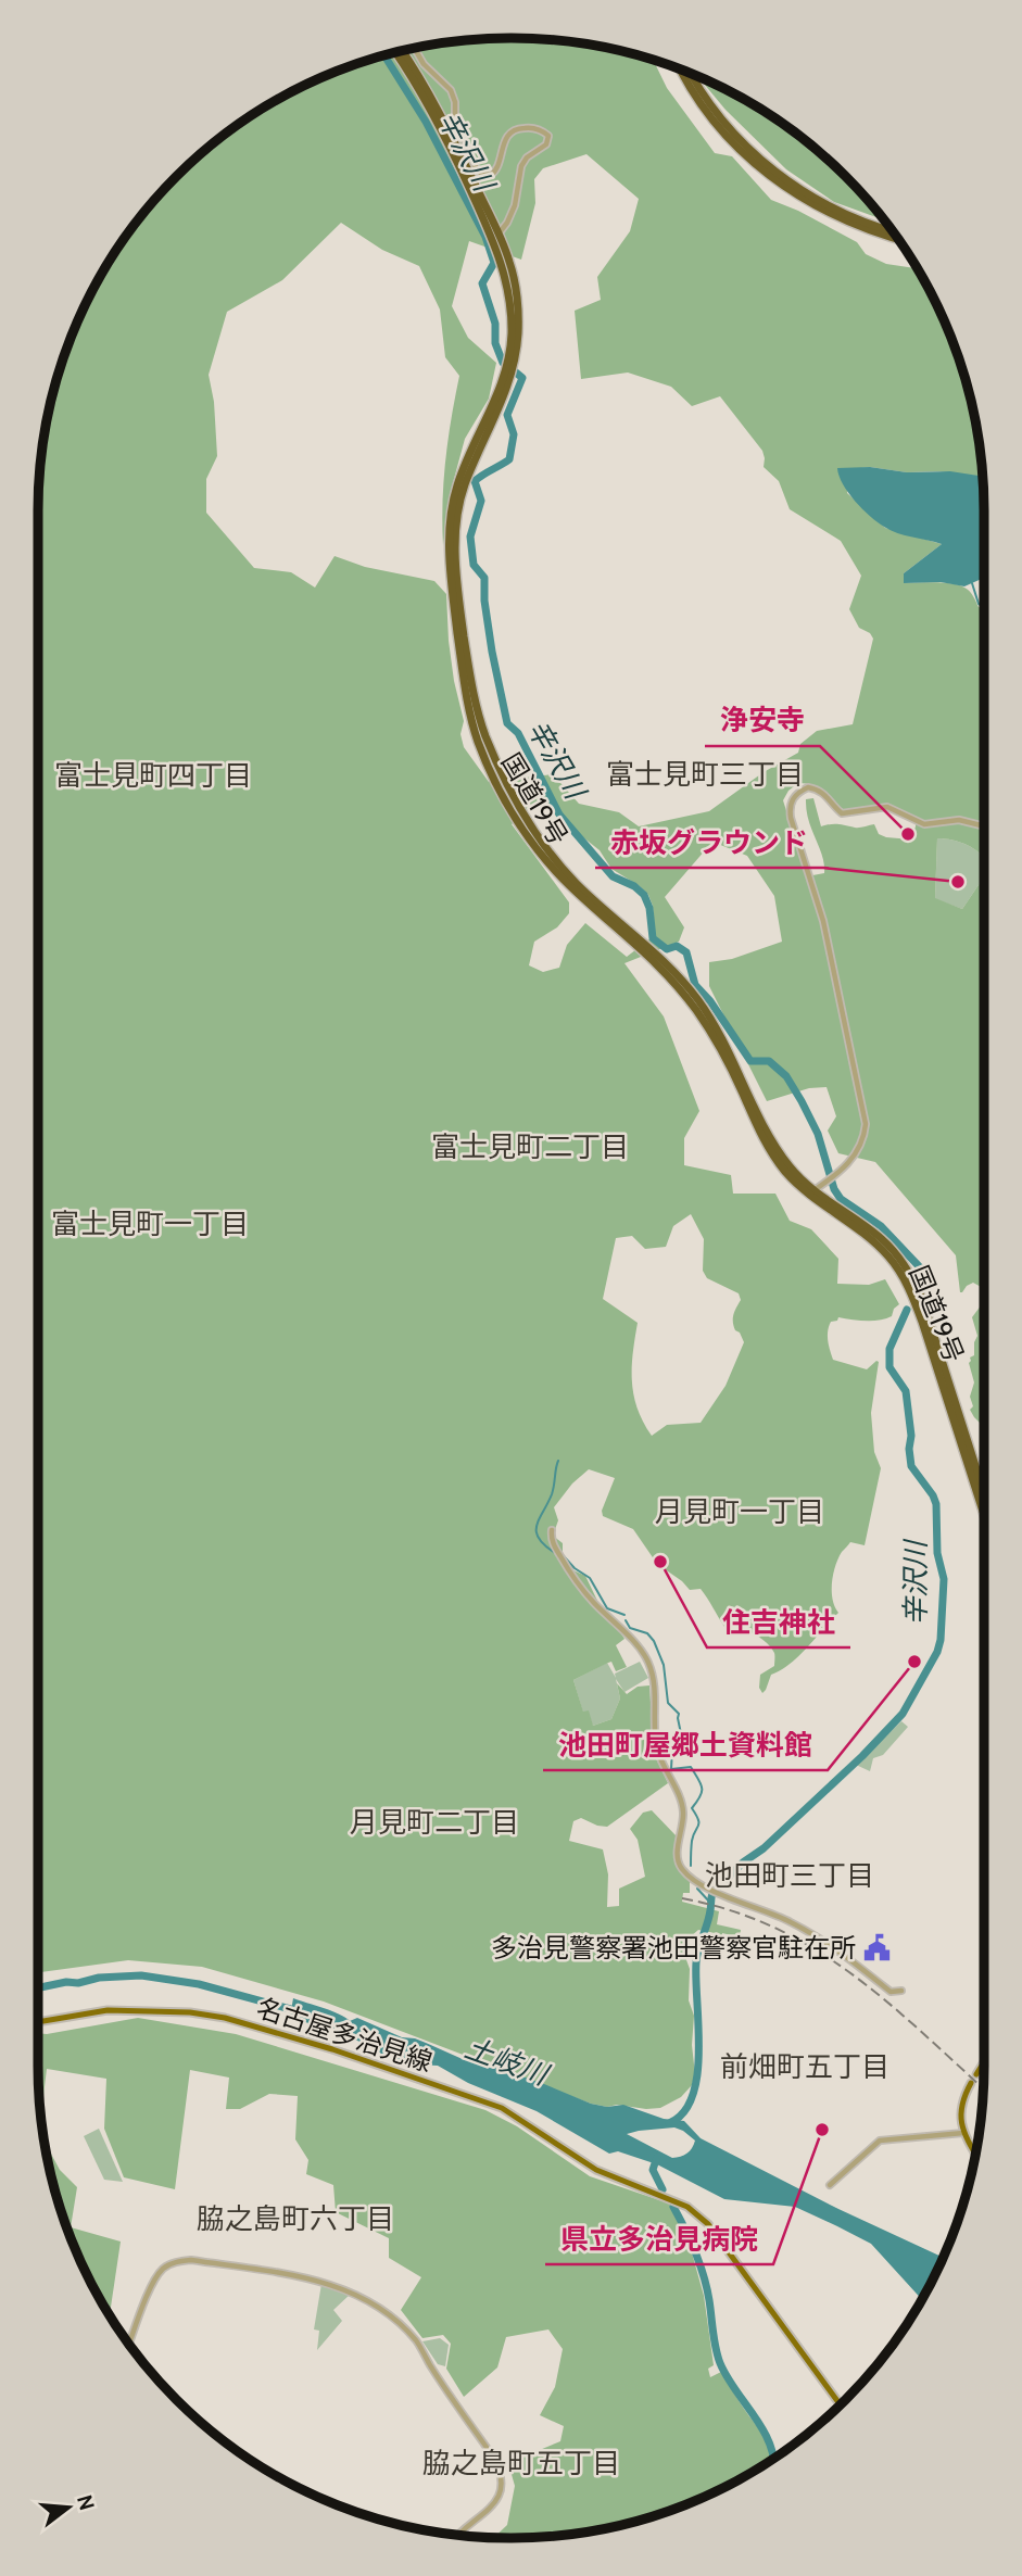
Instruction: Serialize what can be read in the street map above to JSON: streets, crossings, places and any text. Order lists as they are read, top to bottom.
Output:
{
  "streets": {
    "highway": ["国道19号"],
    "main road": ["名古屋多治見線"]
  },
  "districts": [
    "富士見町三丁目",
    "富士見町四丁目",
    "富士見町二丁目",
    "富士見町一丁目",
    "月見町一丁目",
    "月見町二丁目",
    "池田町三丁目",
    "前畑町五丁目",
    "脇之島町六丁目",
    "脇之島町五丁目"
  ],
  "water": ["辛沢川", "土岐川"],
  "places": {
    "other": [
      "浄安寺",
      "赤坂グラウンド",
      "住吉神社",
      "池田町屋郷土資料館",
      "県立多治見病院"
    ],
    "public building": ["多治見警察署池田警察官駐在所"]
  },
  "north": "right"
}
